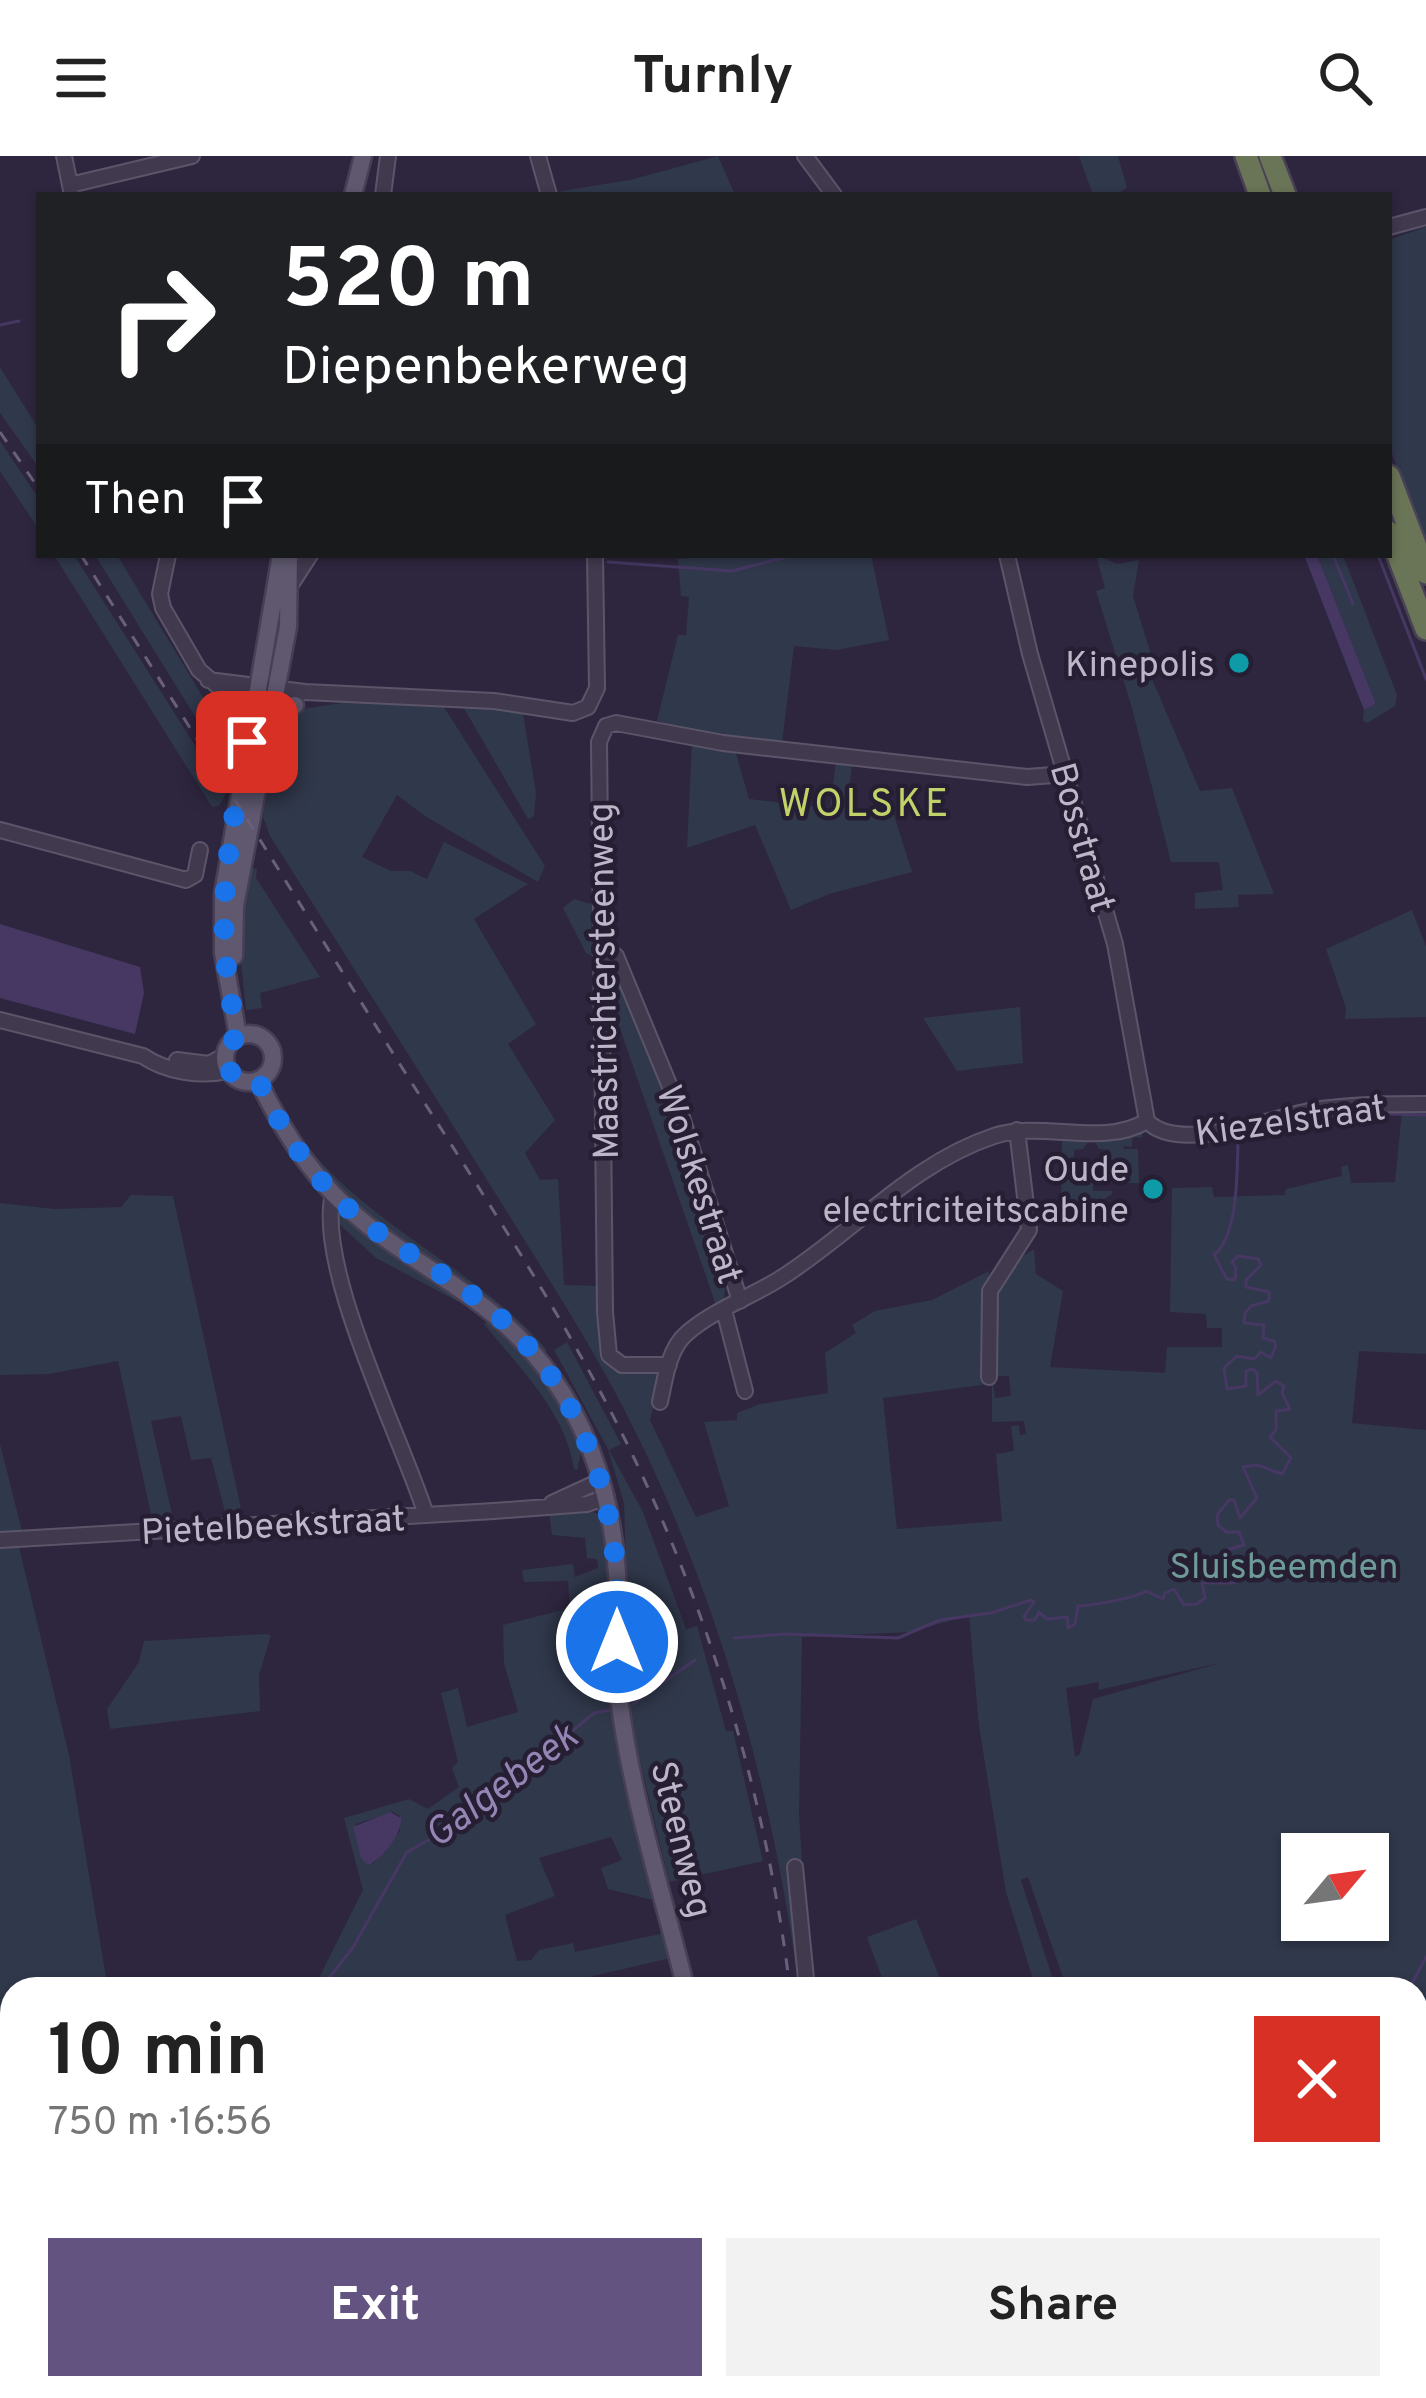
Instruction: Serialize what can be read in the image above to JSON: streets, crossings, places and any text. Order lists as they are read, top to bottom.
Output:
{
  "streets": {
    "main road": ["Steenweg"],
    "street": [
      "Bosstraat",
      "Maastrichtersteenweg",
      "Kiezelstraat",
      "Wolskestraat",
      "Pietelbeekstraat"
    ]
  },
  "crossings": [
    ["Bosstraat", "Kiezelstraat"],
    ["Maastrichtersteenweg", "Wolskestraat"],
    ["Kiezelstraat", "Wolskestraat"],
    ["Pietelbeekstraat", "Steenweg"]
  ],
  "districts": ["WOLSKE"],
  "water": ["Galgebeek"],
  "parks": ["Sluisbeemden"],
  "places": ["Kinepolis", "Oude electriciteitscabine"],
  "north": "top right",
  "page": {
    "header": "Turnly",
    "turn": ["520 m", "Diepenbekerweg"],
    "then": "Then",
    "heading": ["10 min", "750 m · 16:56"],
    "buttons": ["Exit", "Share"]
  }
}
